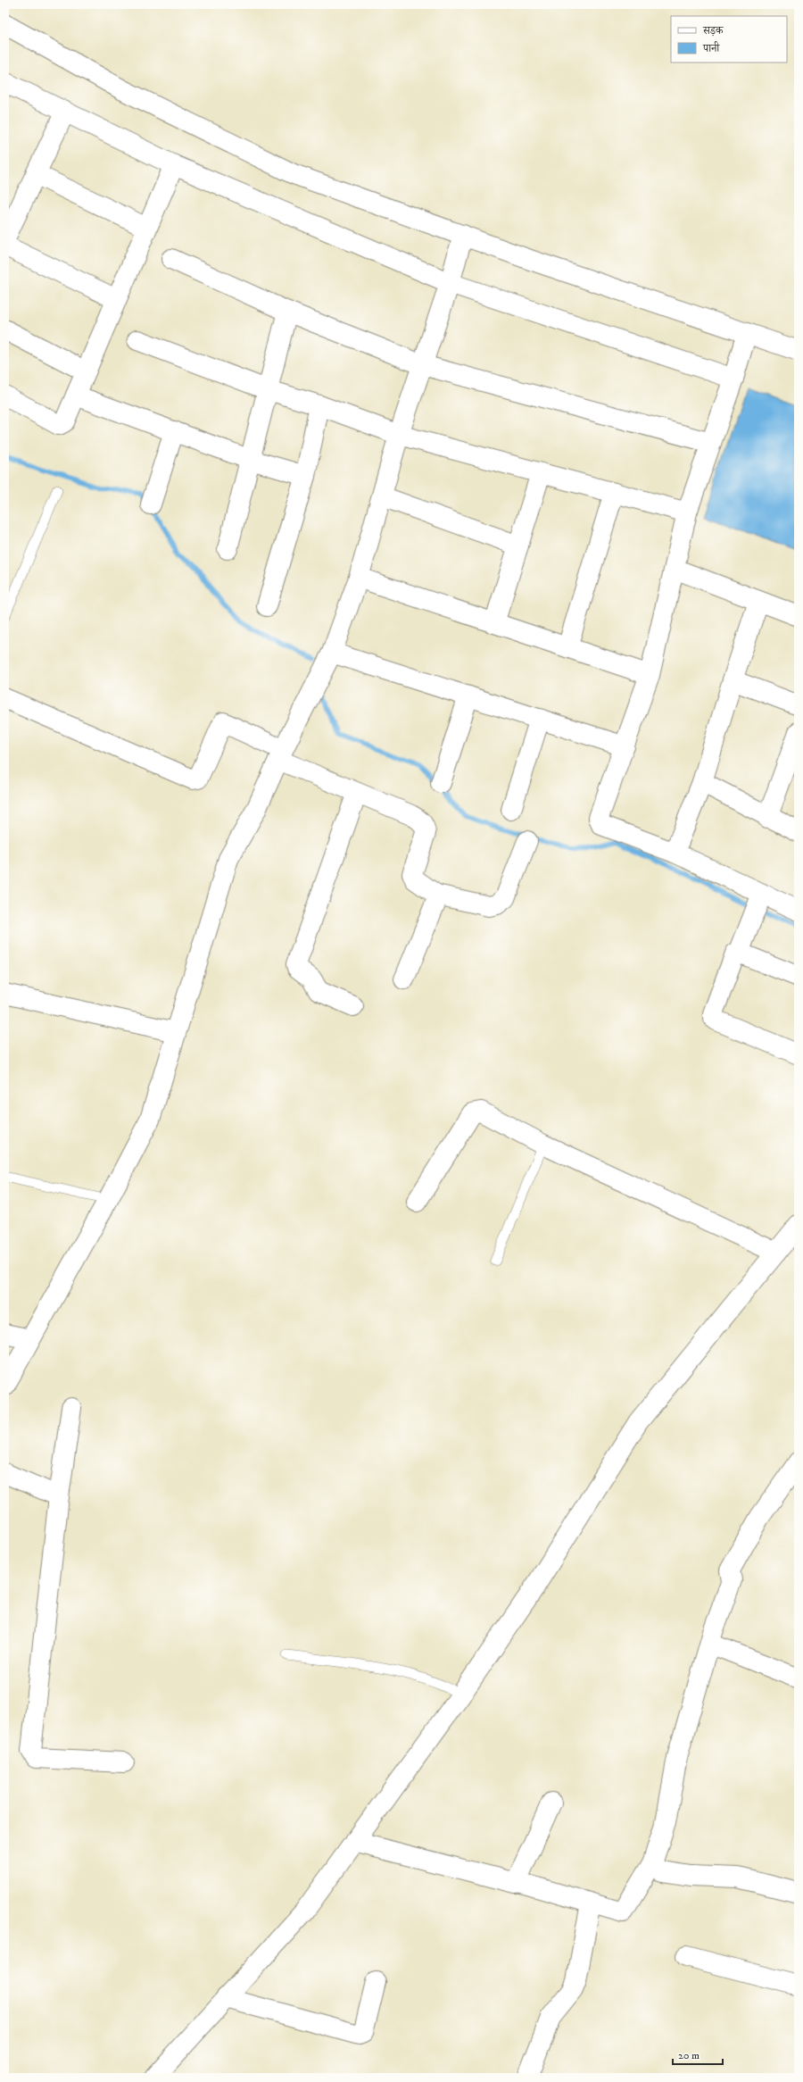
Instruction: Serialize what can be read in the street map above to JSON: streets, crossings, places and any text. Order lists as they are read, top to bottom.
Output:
{
  "legend": ["सड़क", "पानी"],
  "scale_bar": "20 m"
}
